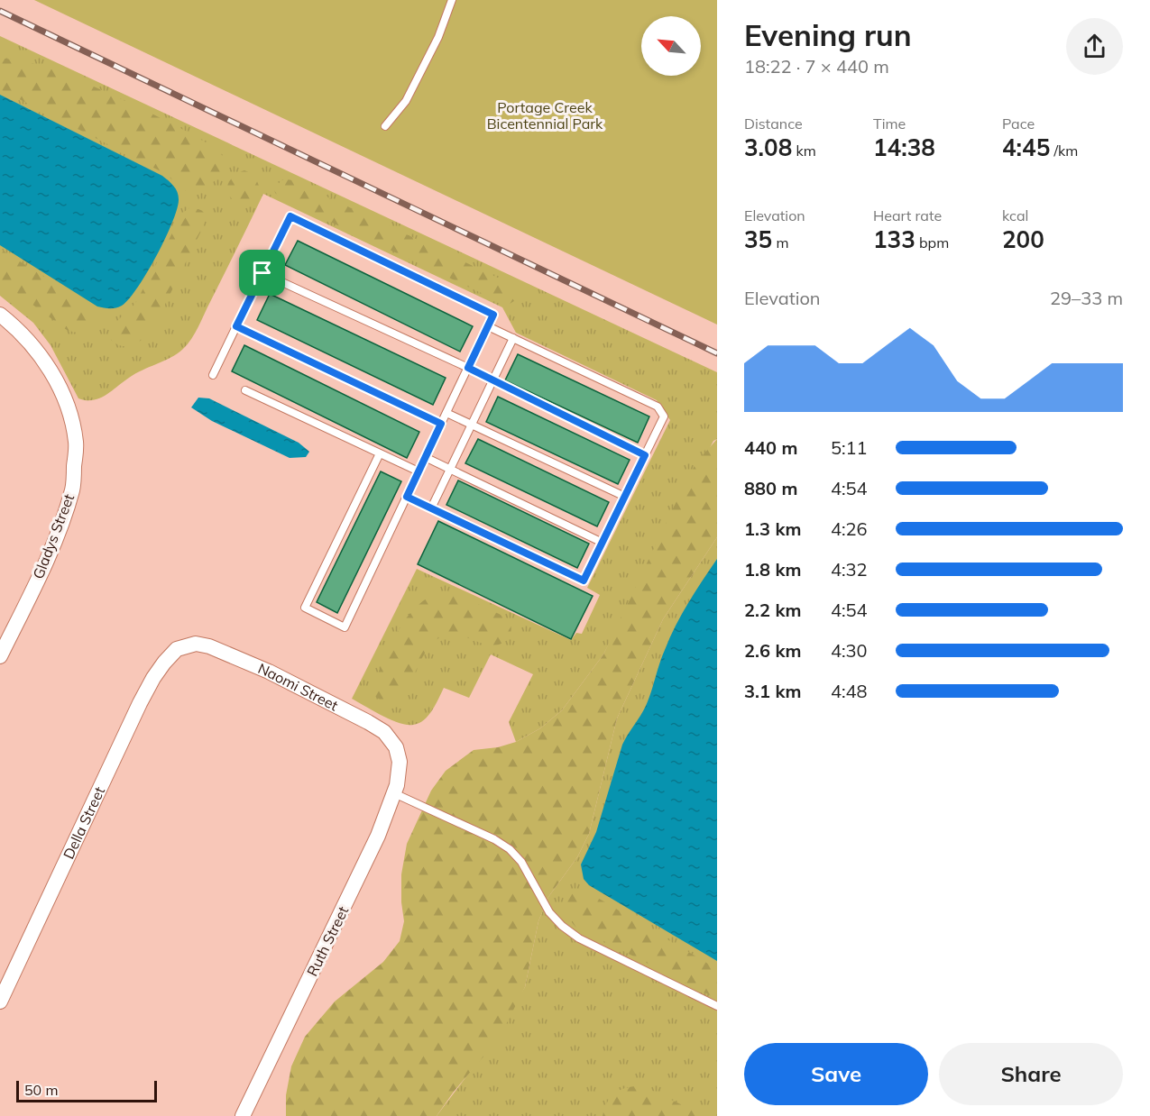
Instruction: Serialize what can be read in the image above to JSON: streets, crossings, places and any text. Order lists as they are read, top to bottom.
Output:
{
  "streets": {
    "street": [
      "Gladys Street",
      "Naomi Street",
      "Della Street",
      "Ruth Street"
    ]
  },
  "crossings": [
    ["Naomi Street", "Della Street"],
    ["Naomi Street", "Ruth Street"]
  ],
  "parks": ["Portage Creek Bicentennial Park"],
  "scale_bar": "50 m",
  "north": "top left",
  "page": {
    "heading": ["Evening run", "18:22 · 7 × 440 m"],
    "stats": [
      ["Distance", "3.08 km"],
      ["Time", "14:38"],
      ["Pace", "4:45 /km"],
      ["Elevation", "35 m"],
      ["Heart rate", "133 bpm"],
      ["kcal", "200"]
    ],
    "chart": ["Elevation", "29–33 m"],
    "list": [
      {
        "name": "440 m",
        "note": "5:11"
      },
      {
        "name": "880 m",
        "note": "4:54"
      },
      {
        "name": "1.3 km",
        "note": "4:26"
      },
      {
        "name": "1.8 km",
        "note": "4:32"
      },
      {
        "name": "2.2 km",
        "note": "4:54"
      },
      {
        "name": "2.6 km",
        "note": "4:30"
      },
      {
        "name": "3.1 km",
        "note": "4:48"
      }
    ],
    "buttons": ["Save", "Share"],
    "scale": "50 m"
  }
}
